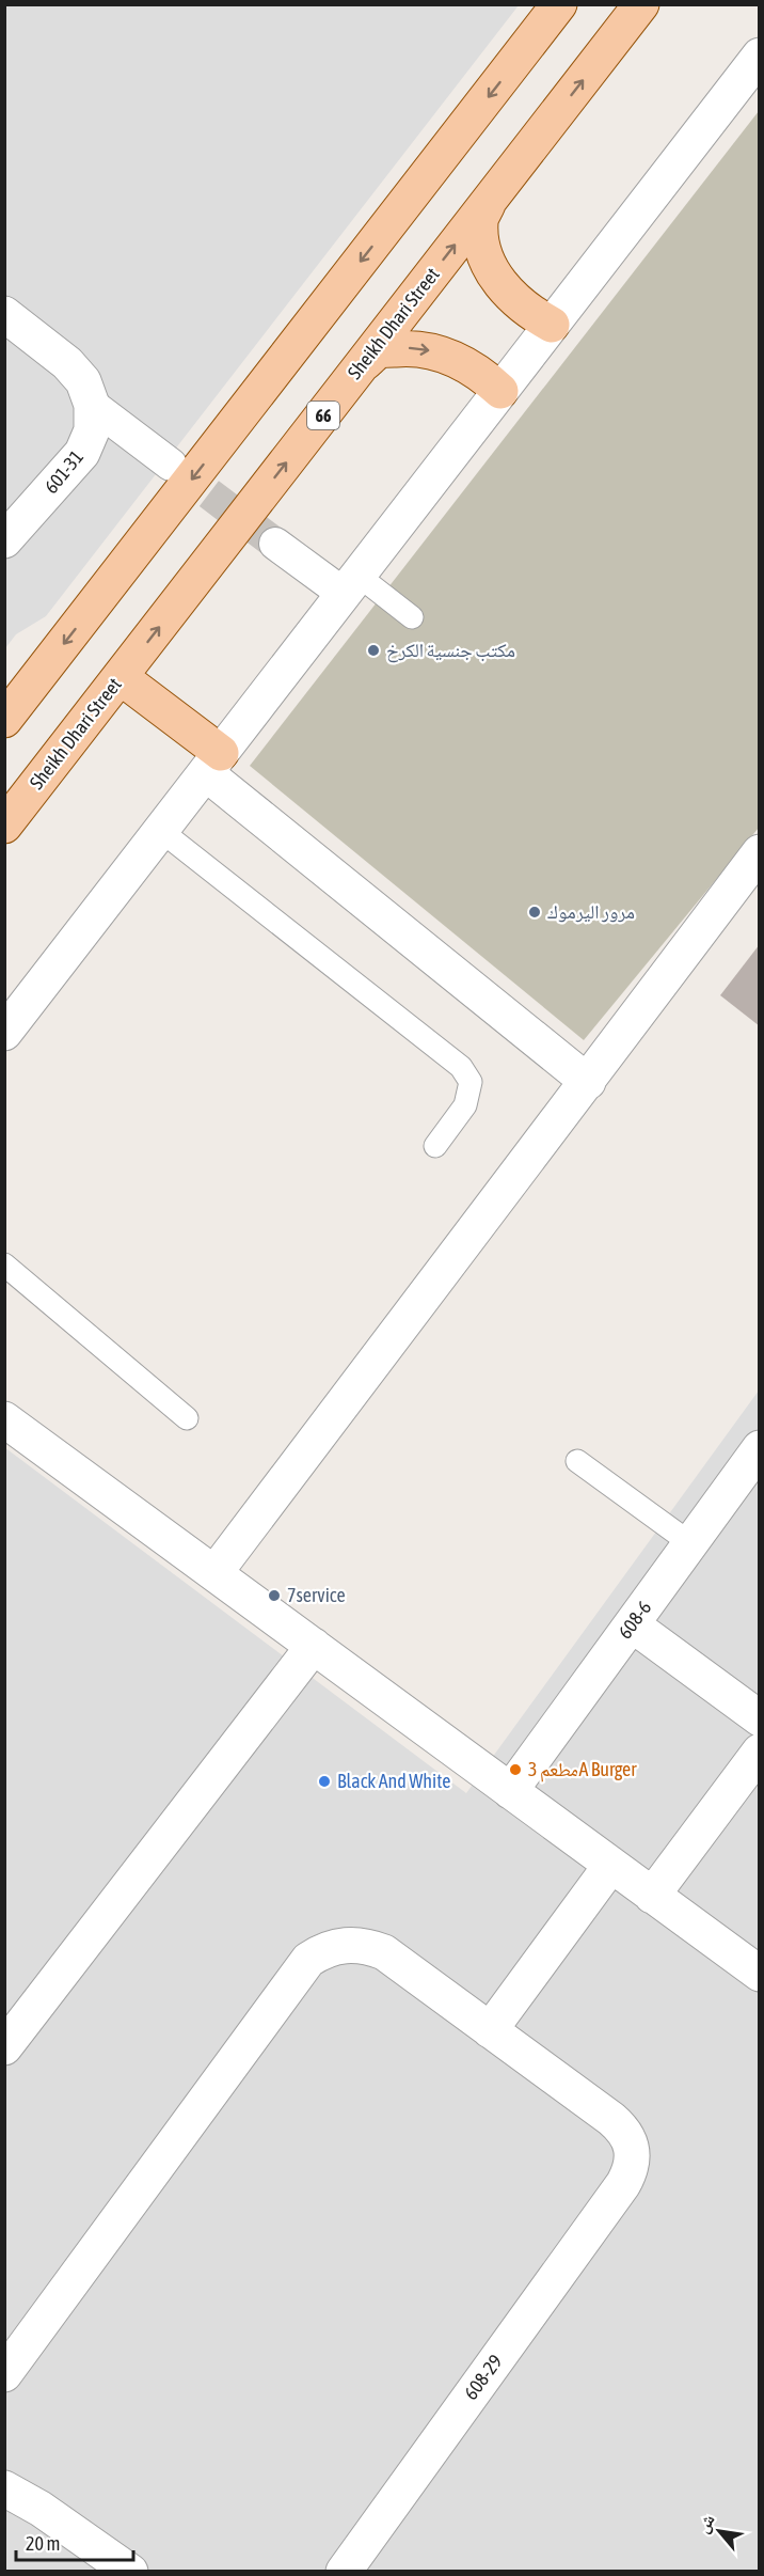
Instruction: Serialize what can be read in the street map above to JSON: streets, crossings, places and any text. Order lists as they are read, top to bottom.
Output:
{
  "streets": {
    "main road": ["Sheikh Dhari Street", "66"],
    "street": ["601-31", "608-6", "608-29"]
  },
  "places": [
    "مكتب جنسية الكرخ",
    "مرور اليرموك",
    "7service",
    "مطعم 3A Burger",
    "Black And White"
  ],
  "scale_bar": "20 m",
  "north": "top left"
}
